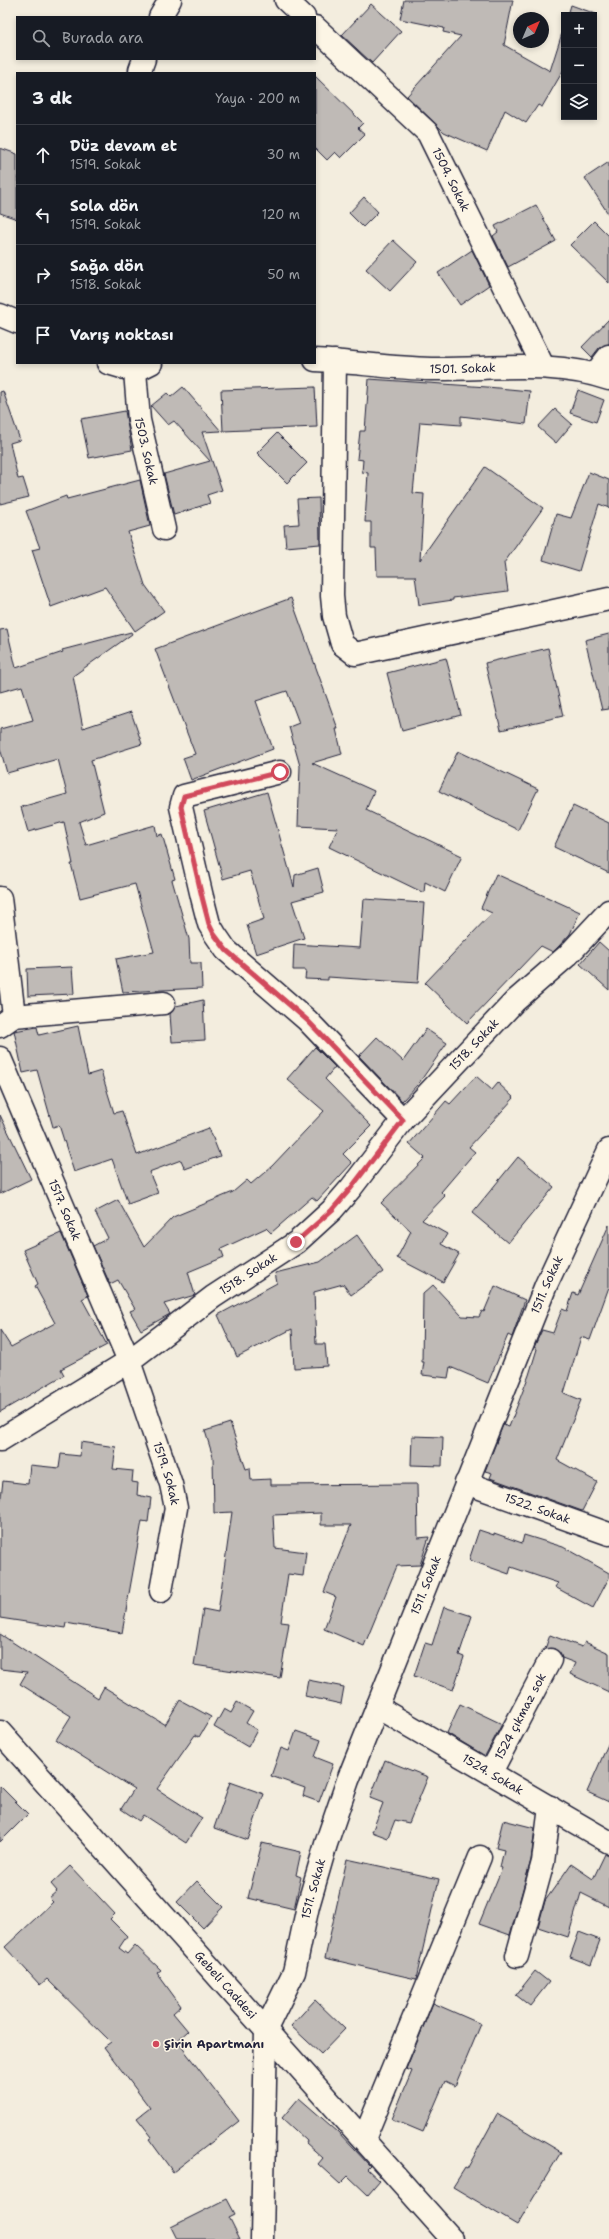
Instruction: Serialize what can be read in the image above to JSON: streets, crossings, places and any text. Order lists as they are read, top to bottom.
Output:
{
  "streets": {
    "street": [
      "1504. Sokak",
      "1501. Sokak",
      "1503. Sokak",
      "1518. Sokak",
      "1517. Sokak",
      "1511. Sokak",
      "1519. Sokak",
      "1522. Sokak",
      "1524 çıkmaz sok",
      "1524. Sokak",
      "Gebeli Caddesi"
    ]
  },
  "crossings": [
    ["1504. Sokak", "1501. Sokak"],
    ["1518. Sokak", "1517. Sokak"],
    ["1518. Sokak", "1519. Sokak"],
    ["1517. Sokak", "1519. Sokak"],
    ["1511. Sokak", "1522. Sokak"],
    ["1511. Sokak", "1524. Sokak"],
    ["1511. Sokak", "Gebeli Caddesi"],
    ["1524 çıkmaz sok", "1524. Sokak"]
  ],
  "places": ["Şirin Apartmanı"],
  "north": "top right",
  "page": {
    "map_buttons": ["+", "−"],
    "search": "Burada ara",
    "heading": ["3 dk", "Yaya · 200 m"],
    "list": [
      ["Düz devam et", "1519. Sokak", "30 m"],
      ["Sola dön", "1519. Sokak", "120 m"],
      ["Sağa dön", "1518. Sokak", "50 m"],
      "Varış noktası"
    ]
  }
}
